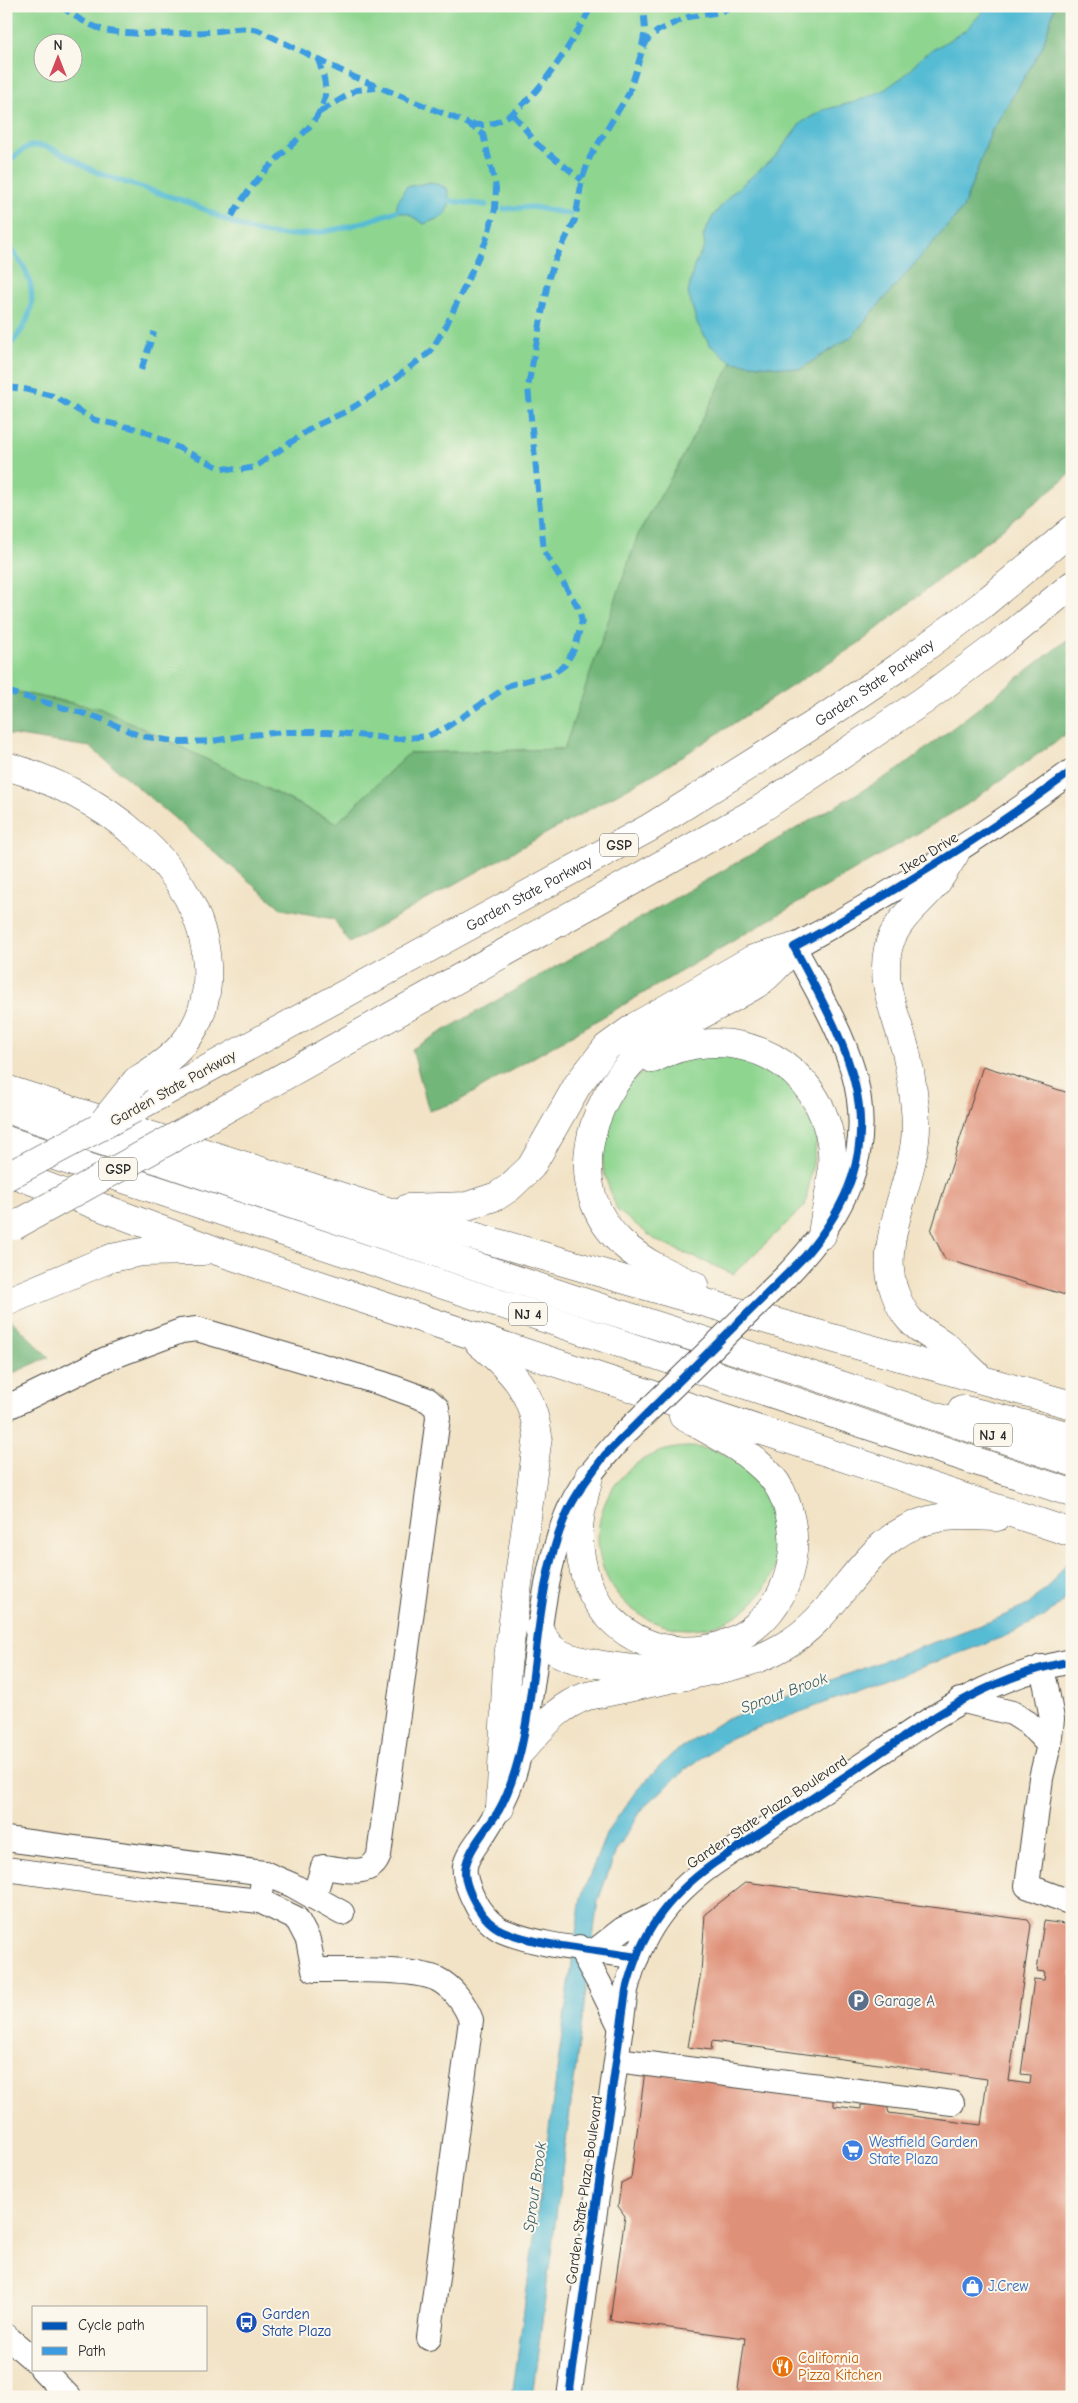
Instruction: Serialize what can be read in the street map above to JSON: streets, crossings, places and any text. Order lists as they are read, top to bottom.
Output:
{
  "streets": {
    "highway": ["Garden State Parkway", "GSP", "NJ 4"],
    "street": ["Ikea Drive", "Garden State Plaza Boulevard"]
  },
  "water": ["Sprout Brook"],
  "places": {
    "parking": ["Garage A"],
    "supermarket": ["Westfield Garden State Plaza"],
    "shop": ["J.Crew"],
    "bus stop": ["Garden State Plaza"],
    "restaurant": ["California Pizza Kitchen"]
  },
  "legend": ["Cycle path", "Path"],
  "north": "top"
}
